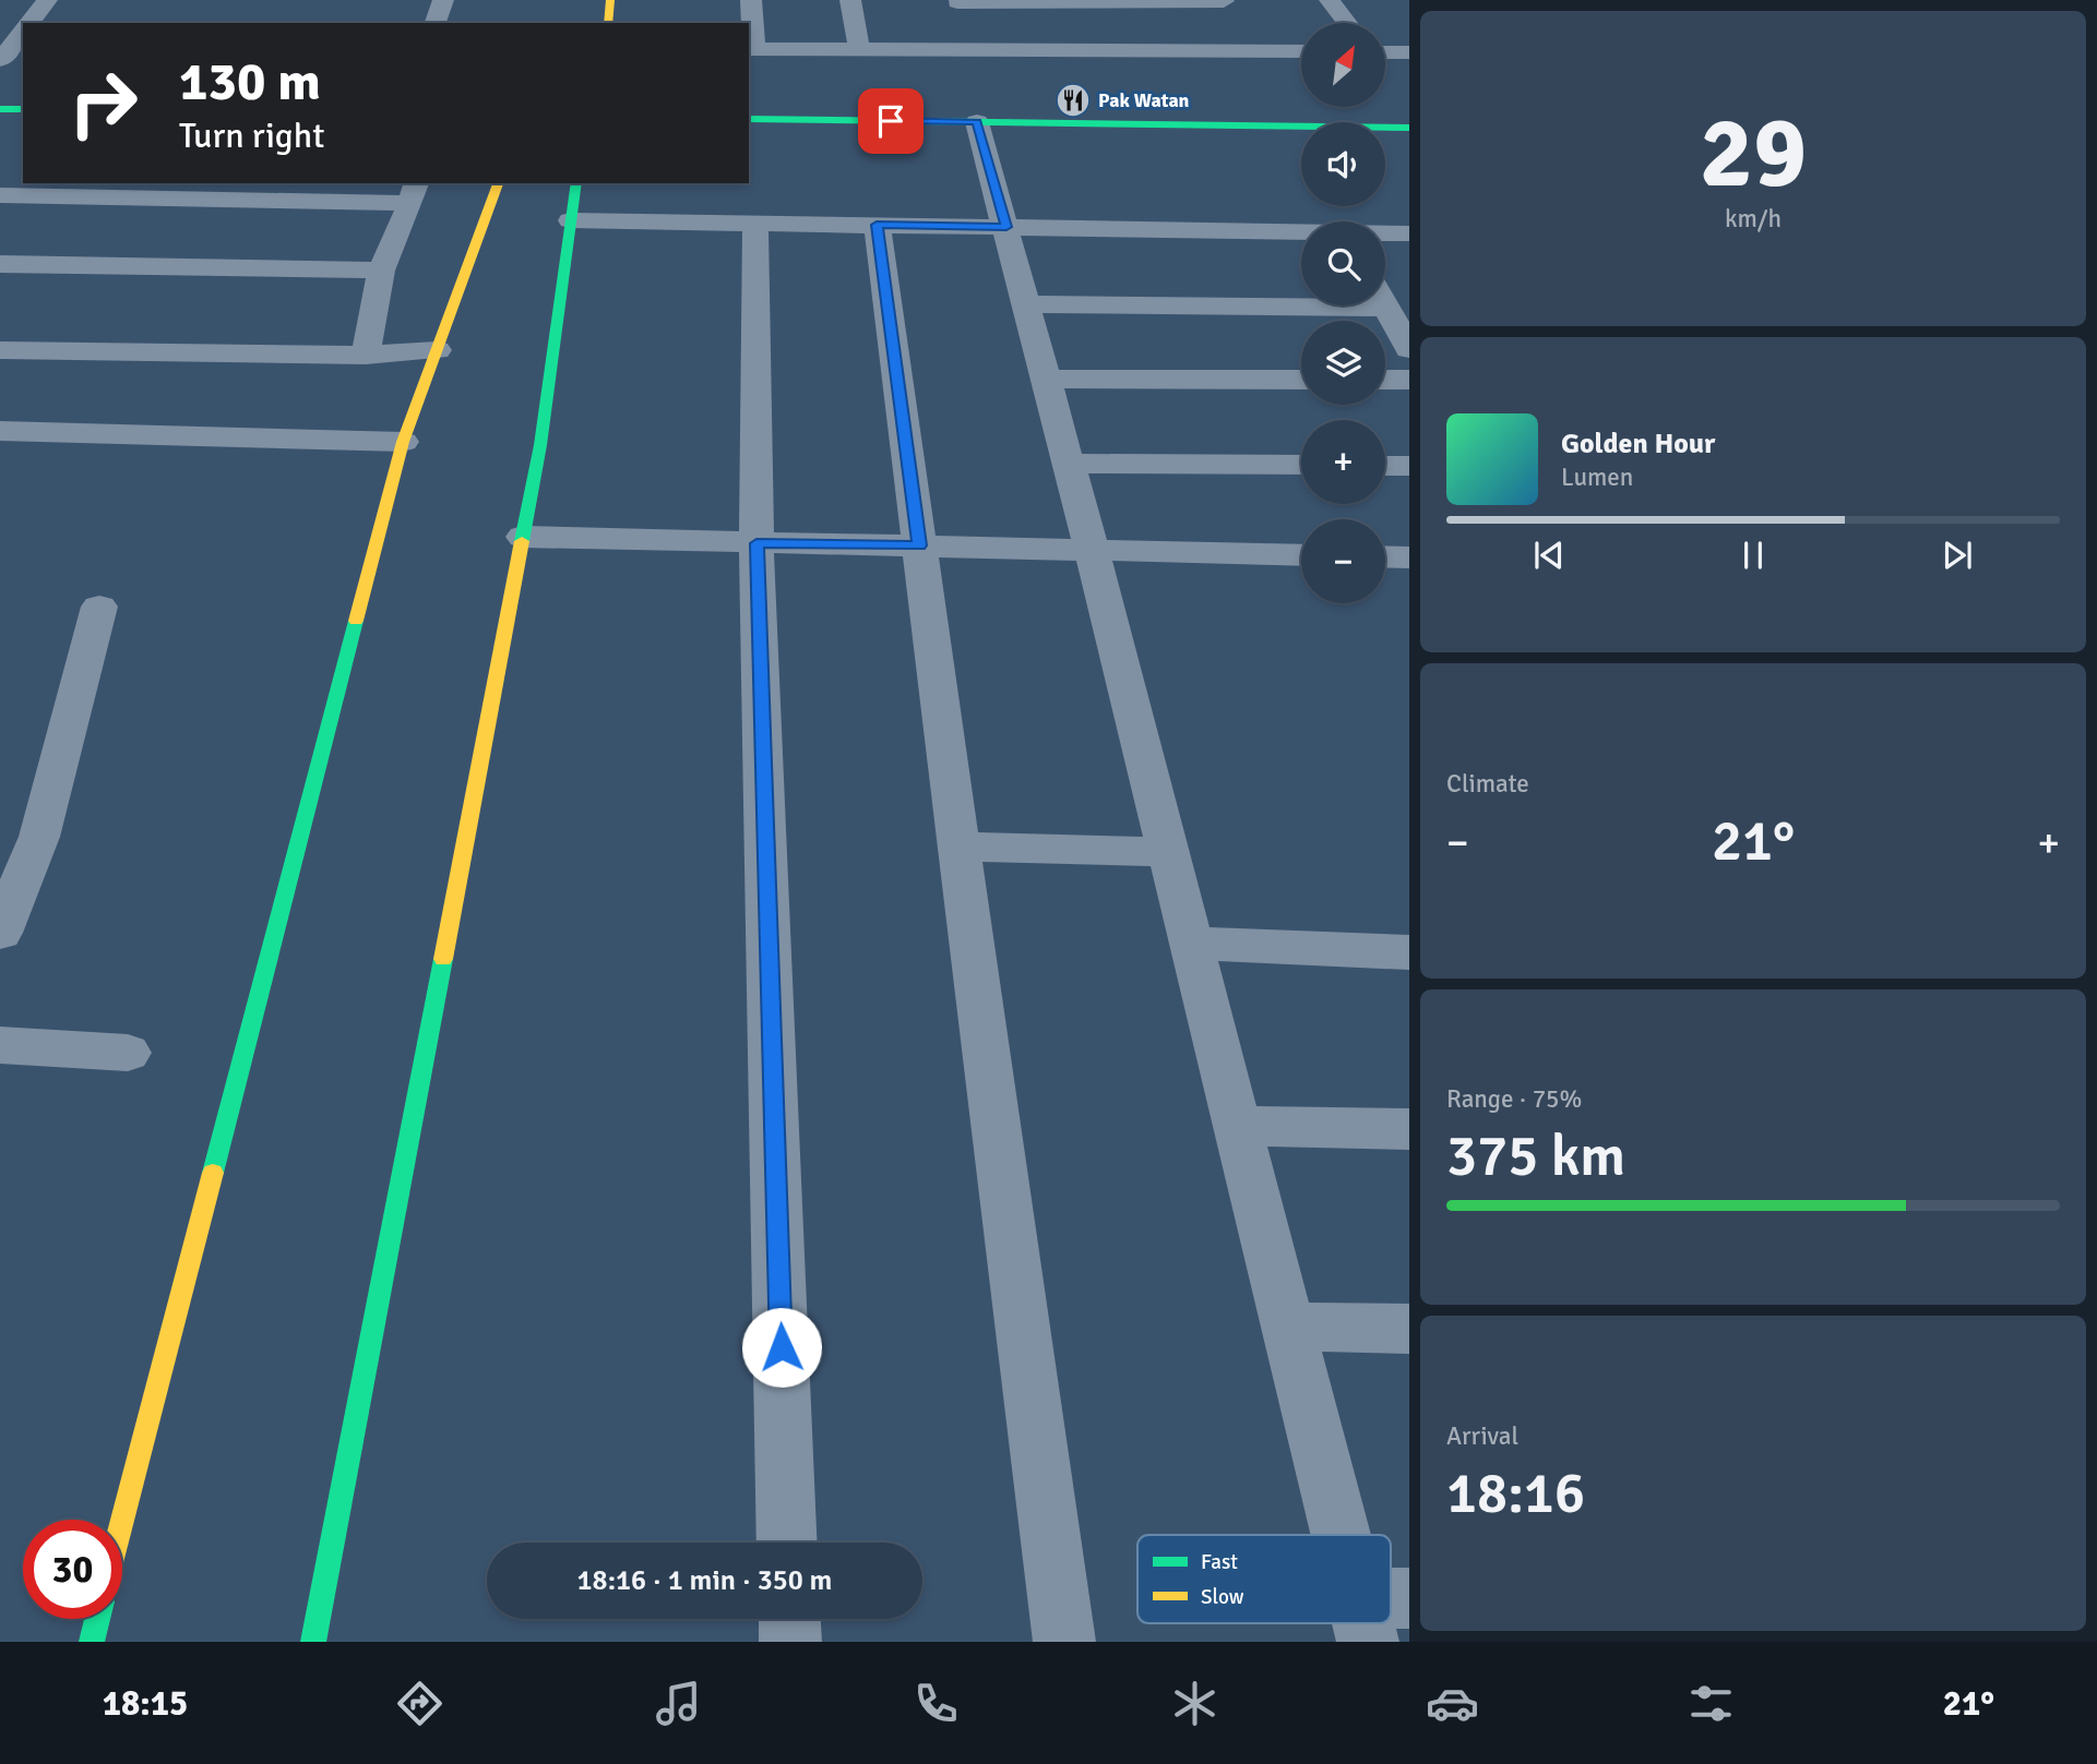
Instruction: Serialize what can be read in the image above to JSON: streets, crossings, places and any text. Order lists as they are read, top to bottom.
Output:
{
  "places": {
    "restaurant": ["Pak Watan"]
  },
  "legend": ["Fast", "Slow"],
  "north": "top right",
  "page": {
    "tile": [
      ["29", "km/h"],
      "Climate",
      ["Range · 75%", "375 km"],
      ["Arrival", "18:16"]
    ],
    "map_buttons": ["+", "−"],
    "turn": ["130 m", "Turn right"],
    "song": ["Golden Hour", "Lumen"],
    "heat": ["−", "21°", "+"],
    "limit": "30",
    "trip": "18:16 · 1 min · 350 m",
    "tabs": ["18:15", "21°"]
  }
}
